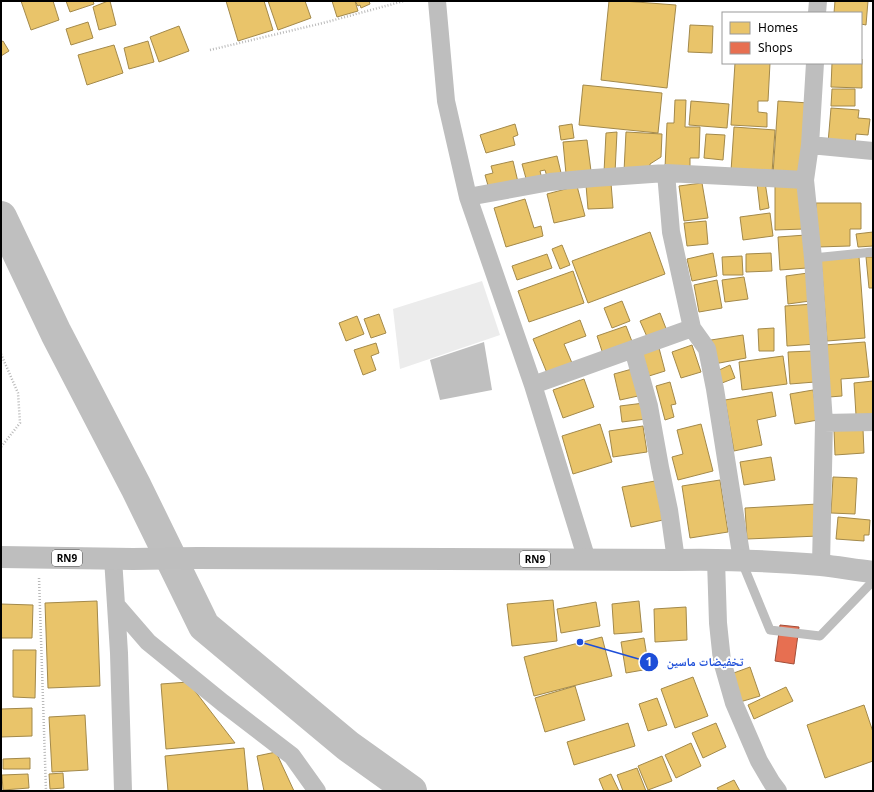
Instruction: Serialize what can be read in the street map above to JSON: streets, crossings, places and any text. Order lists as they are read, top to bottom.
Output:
{
  "streets": {
    "main road": ["RN9"]
  },
  "places": ["تخفيضات ماسين"],
  "legend": ["Homes", "Shops"]
}
